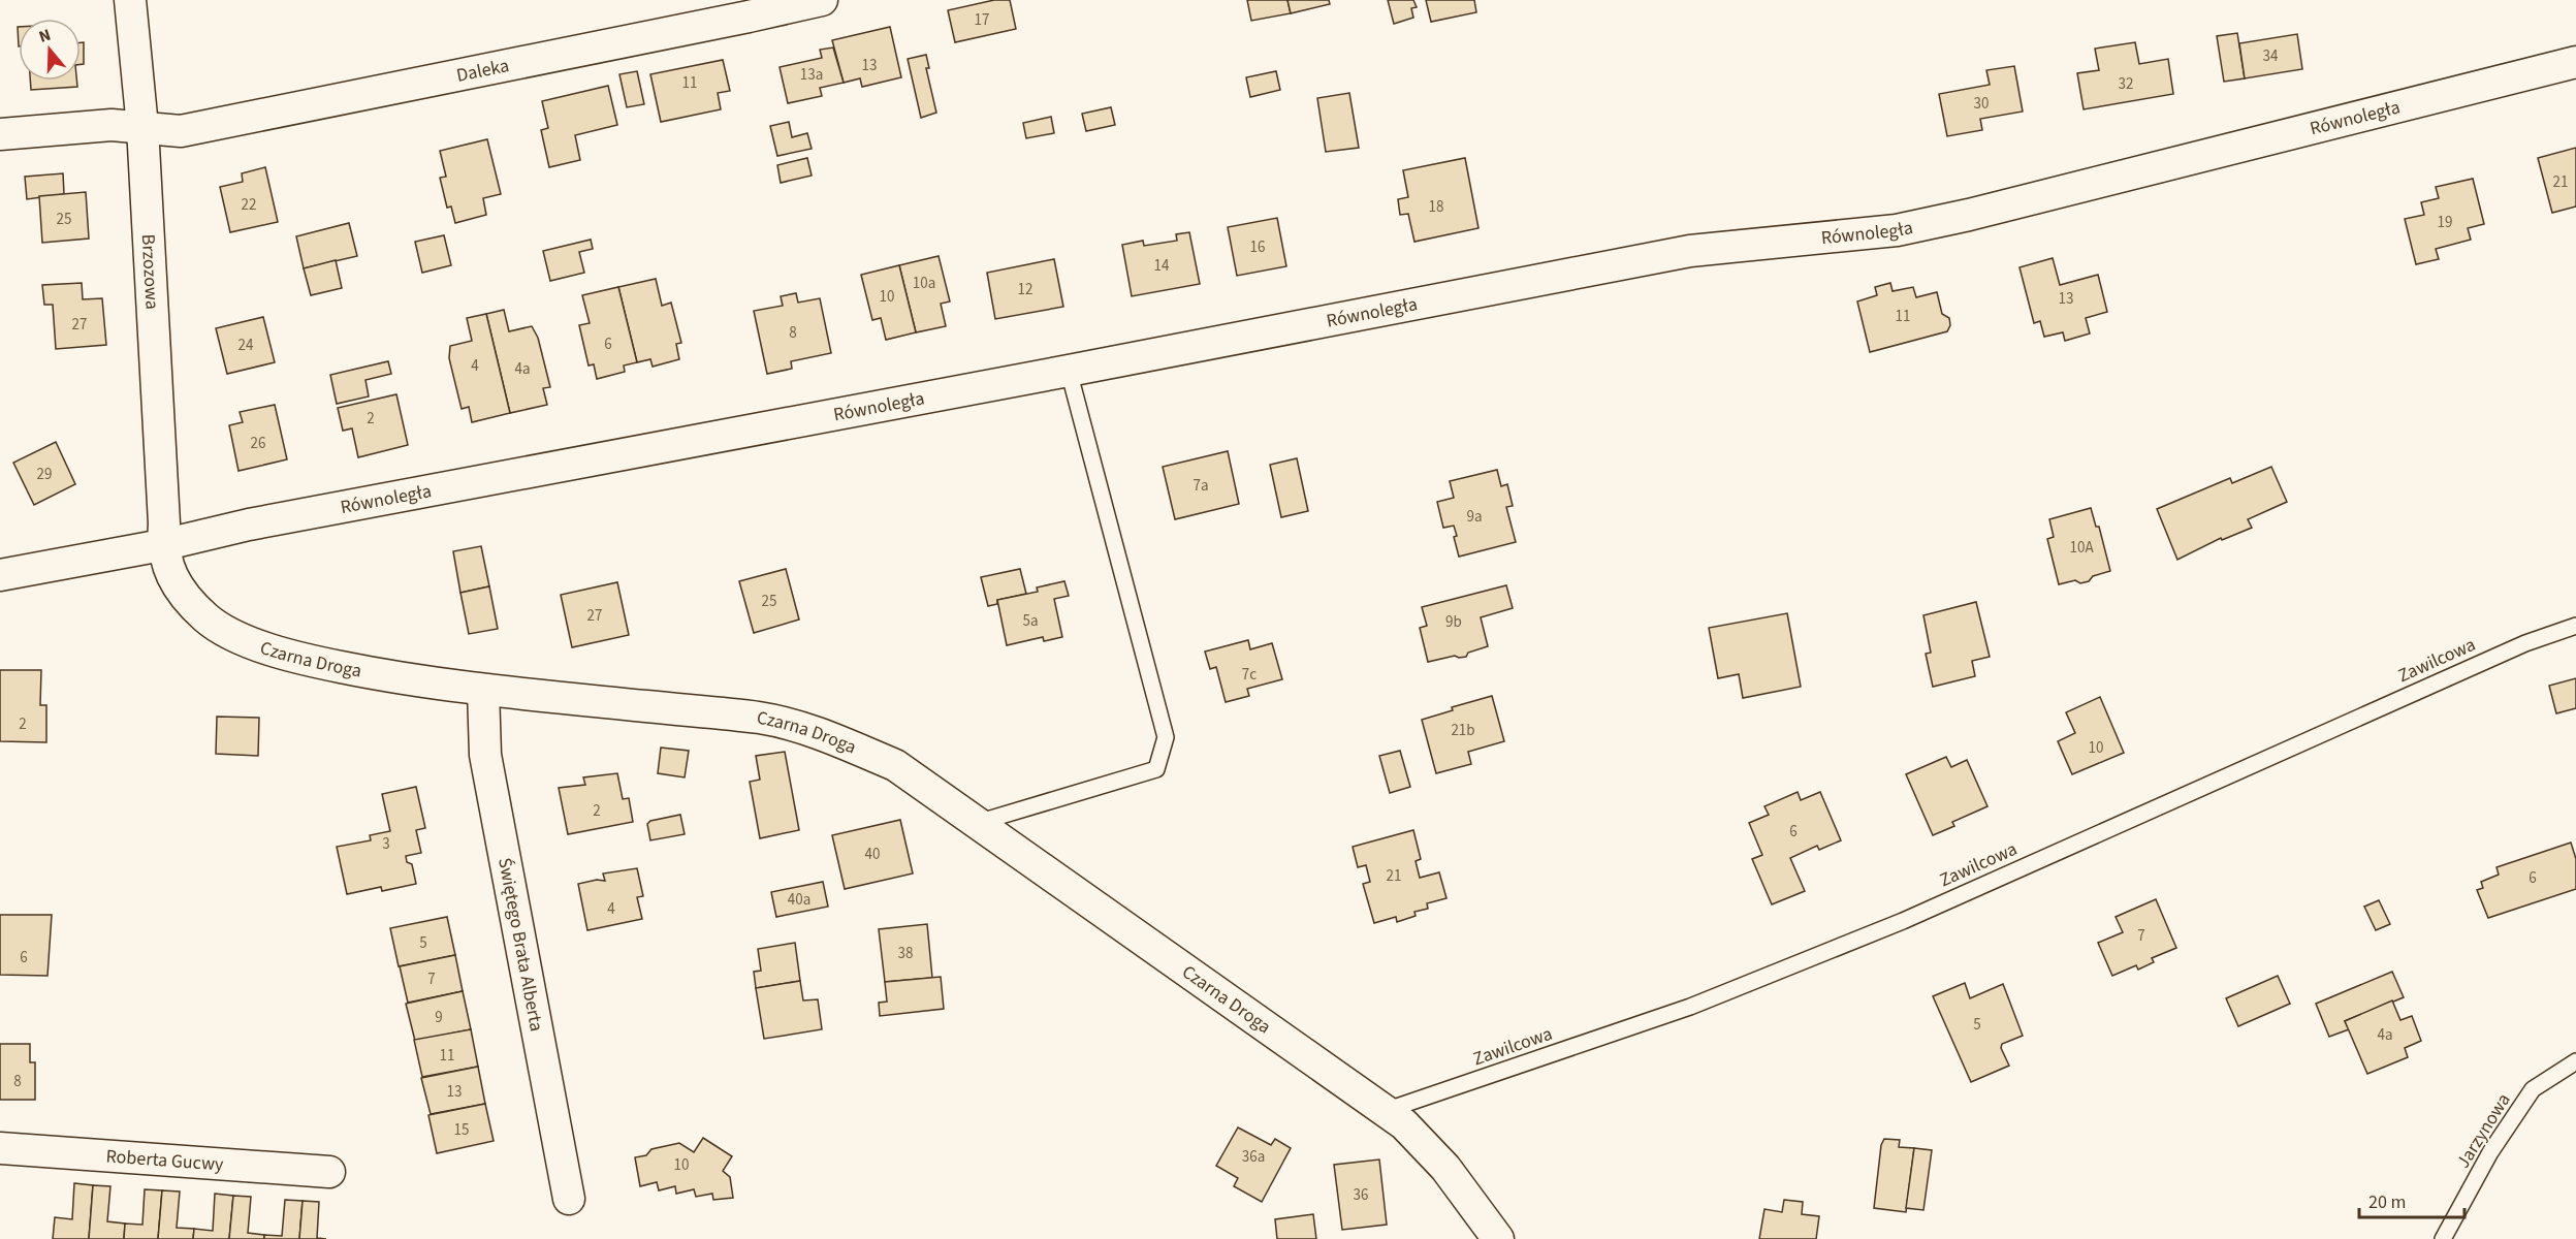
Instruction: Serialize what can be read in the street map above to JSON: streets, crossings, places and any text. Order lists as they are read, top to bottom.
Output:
{
  "streets": {
    "street": [
      "Daleka",
      "Równoległa",
      "Brzozowa",
      "Czarna Droga",
      "Świętego Brata Alberta",
      "Roberta Gucwy"
    ],
    "lane": ["Zawilcowa", "Jarzynowa"]
  },
  "crossings": [
    ["Daleka", "Brzozowa"],
    ["Równoległa", "Brzozowa"],
    ["Równoległa", "Czarna Droga"],
    ["Brzozowa", "Czarna Droga"],
    ["Czarna Droga", "Zawilcowa"],
    ["Czarna Droga", "Świętego Brata Alberta"]
  ],
  "house_numbers": [
    "17",
    "34",
    "13",
    "13a",
    "11",
    "32",
    "30",
    "21",
    "22",
    "18",
    "25",
    "19",
    "16",
    "14",
    "10a",
    "12",
    "10",
    "13",
    "11",
    "27",
    "8",
    "6",
    "24",
    "4",
    "4a",
    "2",
    "26",
    "29",
    "7a",
    "9a",
    "10A",
    "25",
    "27",
    "5a",
    "9b",
    "7c",
    "2",
    "21b",
    "10",
    "2",
    "6",
    "3",
    "40",
    "21",
    "6",
    "40a",
    "4",
    "7",
    "5",
    "38",
    "6",
    "7",
    "9",
    "5",
    "4a",
    "11",
    "8",
    "13",
    "15",
    "36a",
    "10",
    "36"
  ],
  "scale_bar": "20 m",
  "north": "top"
}
